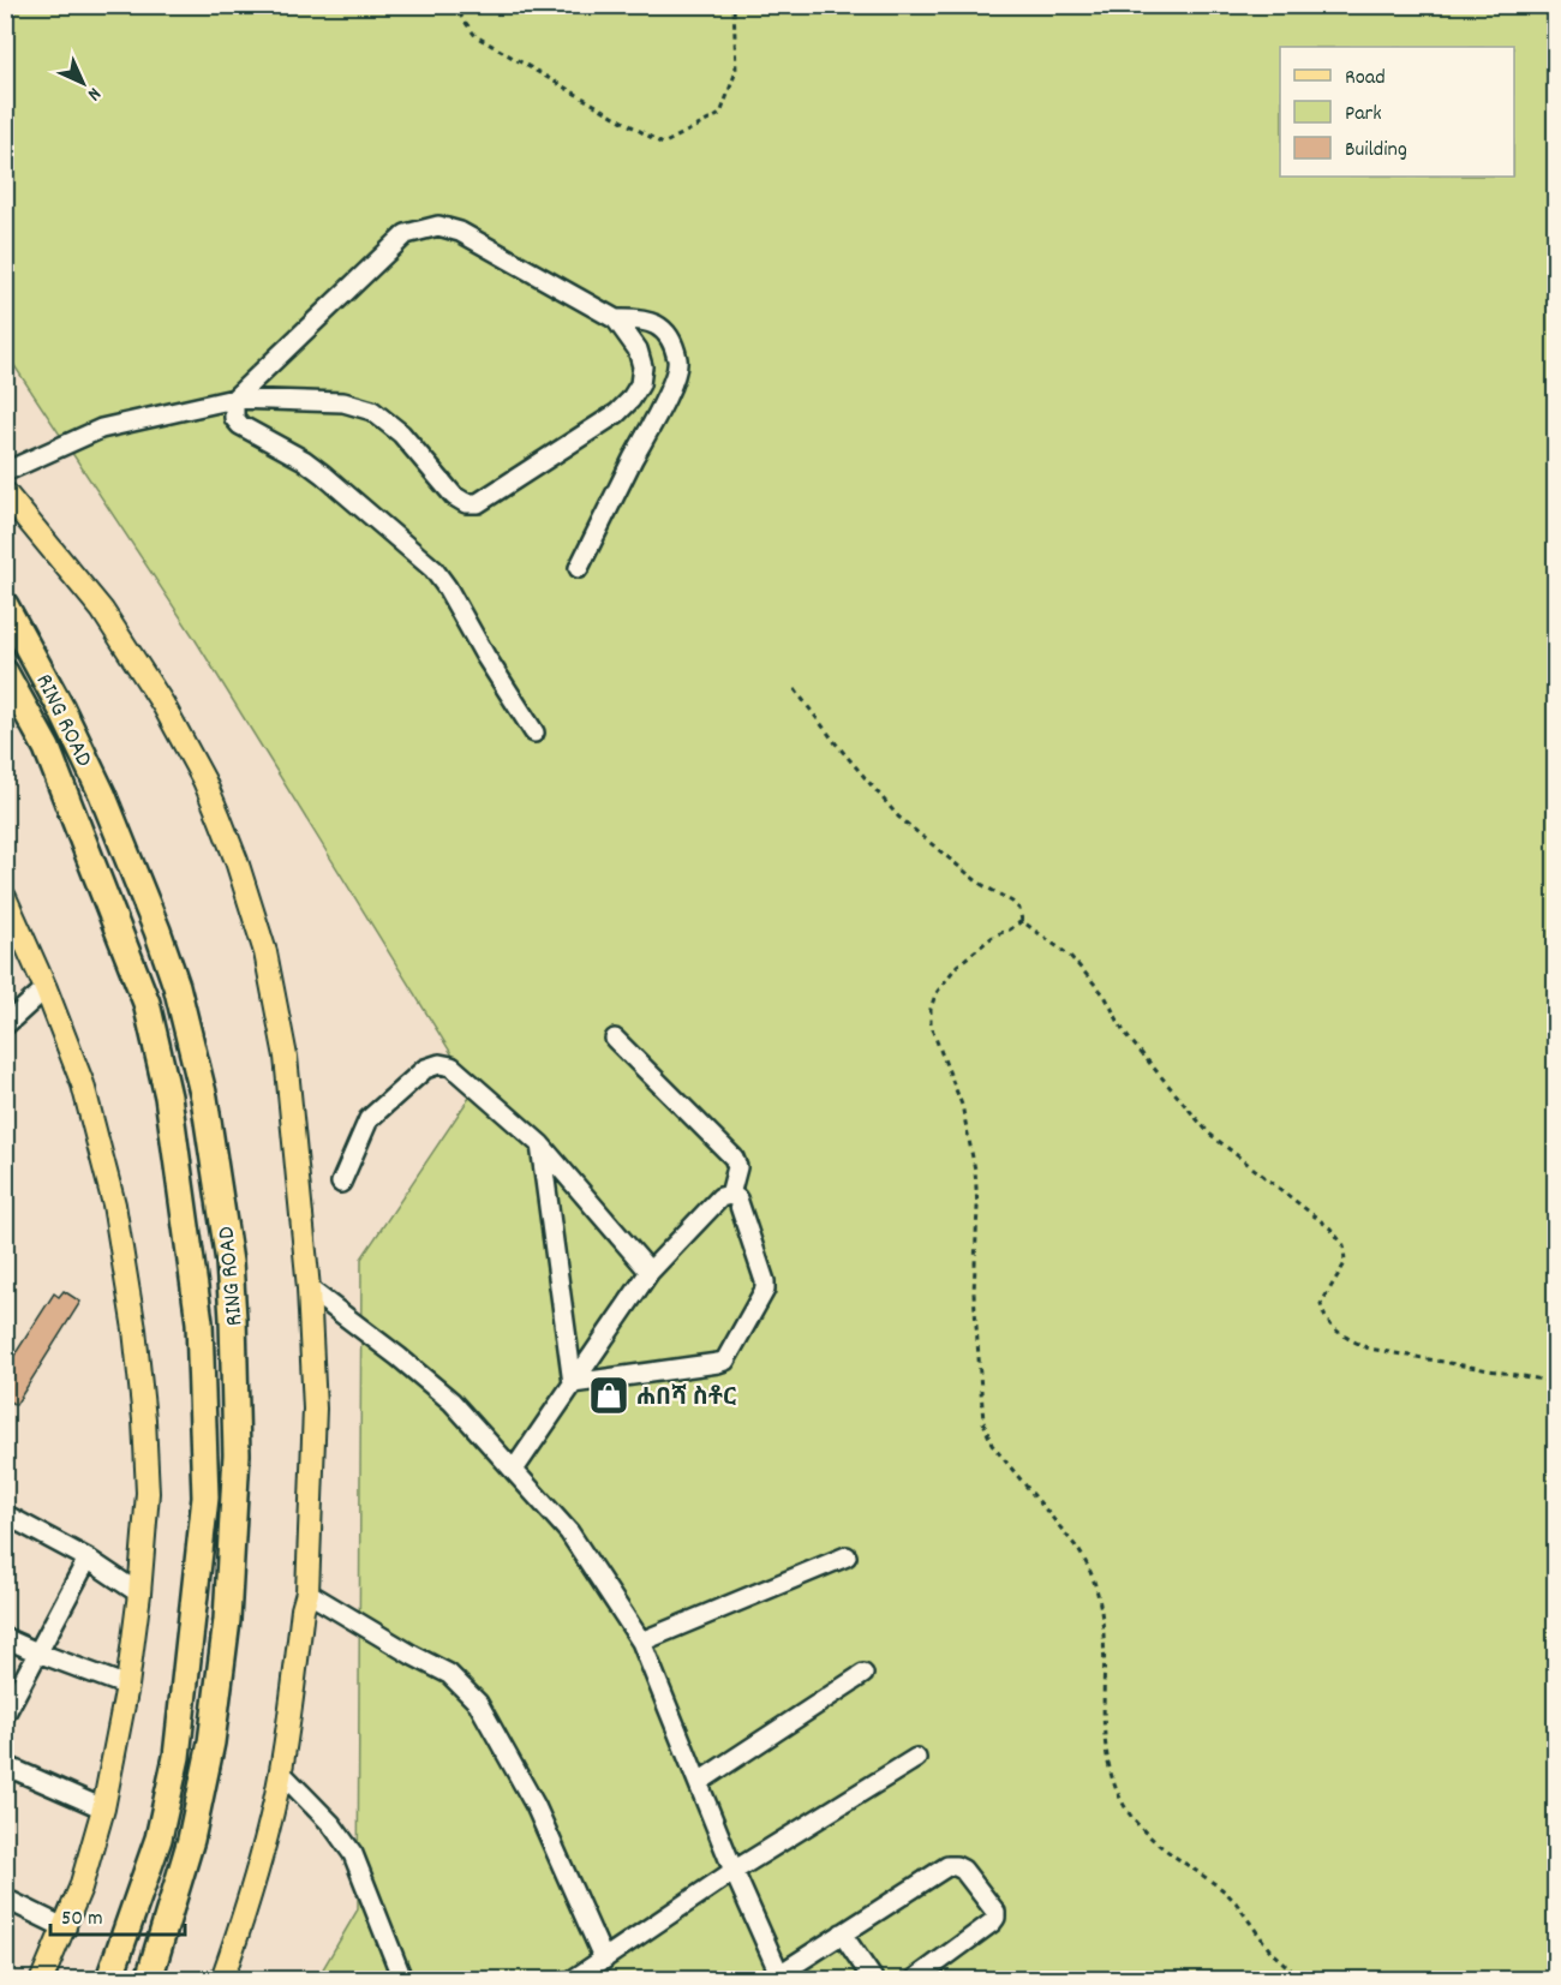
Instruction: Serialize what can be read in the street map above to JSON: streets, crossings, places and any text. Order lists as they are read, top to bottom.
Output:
{
  "streets": {
    "highway": ["RING ROAD"]
  },
  "places": {
    "shop": ["ሐበሻ ስቶር"]
  },
  "legend": ["Road", "Park", "Building"],
  "scale_bar": "50 m",
  "north": "bottom right"
}
